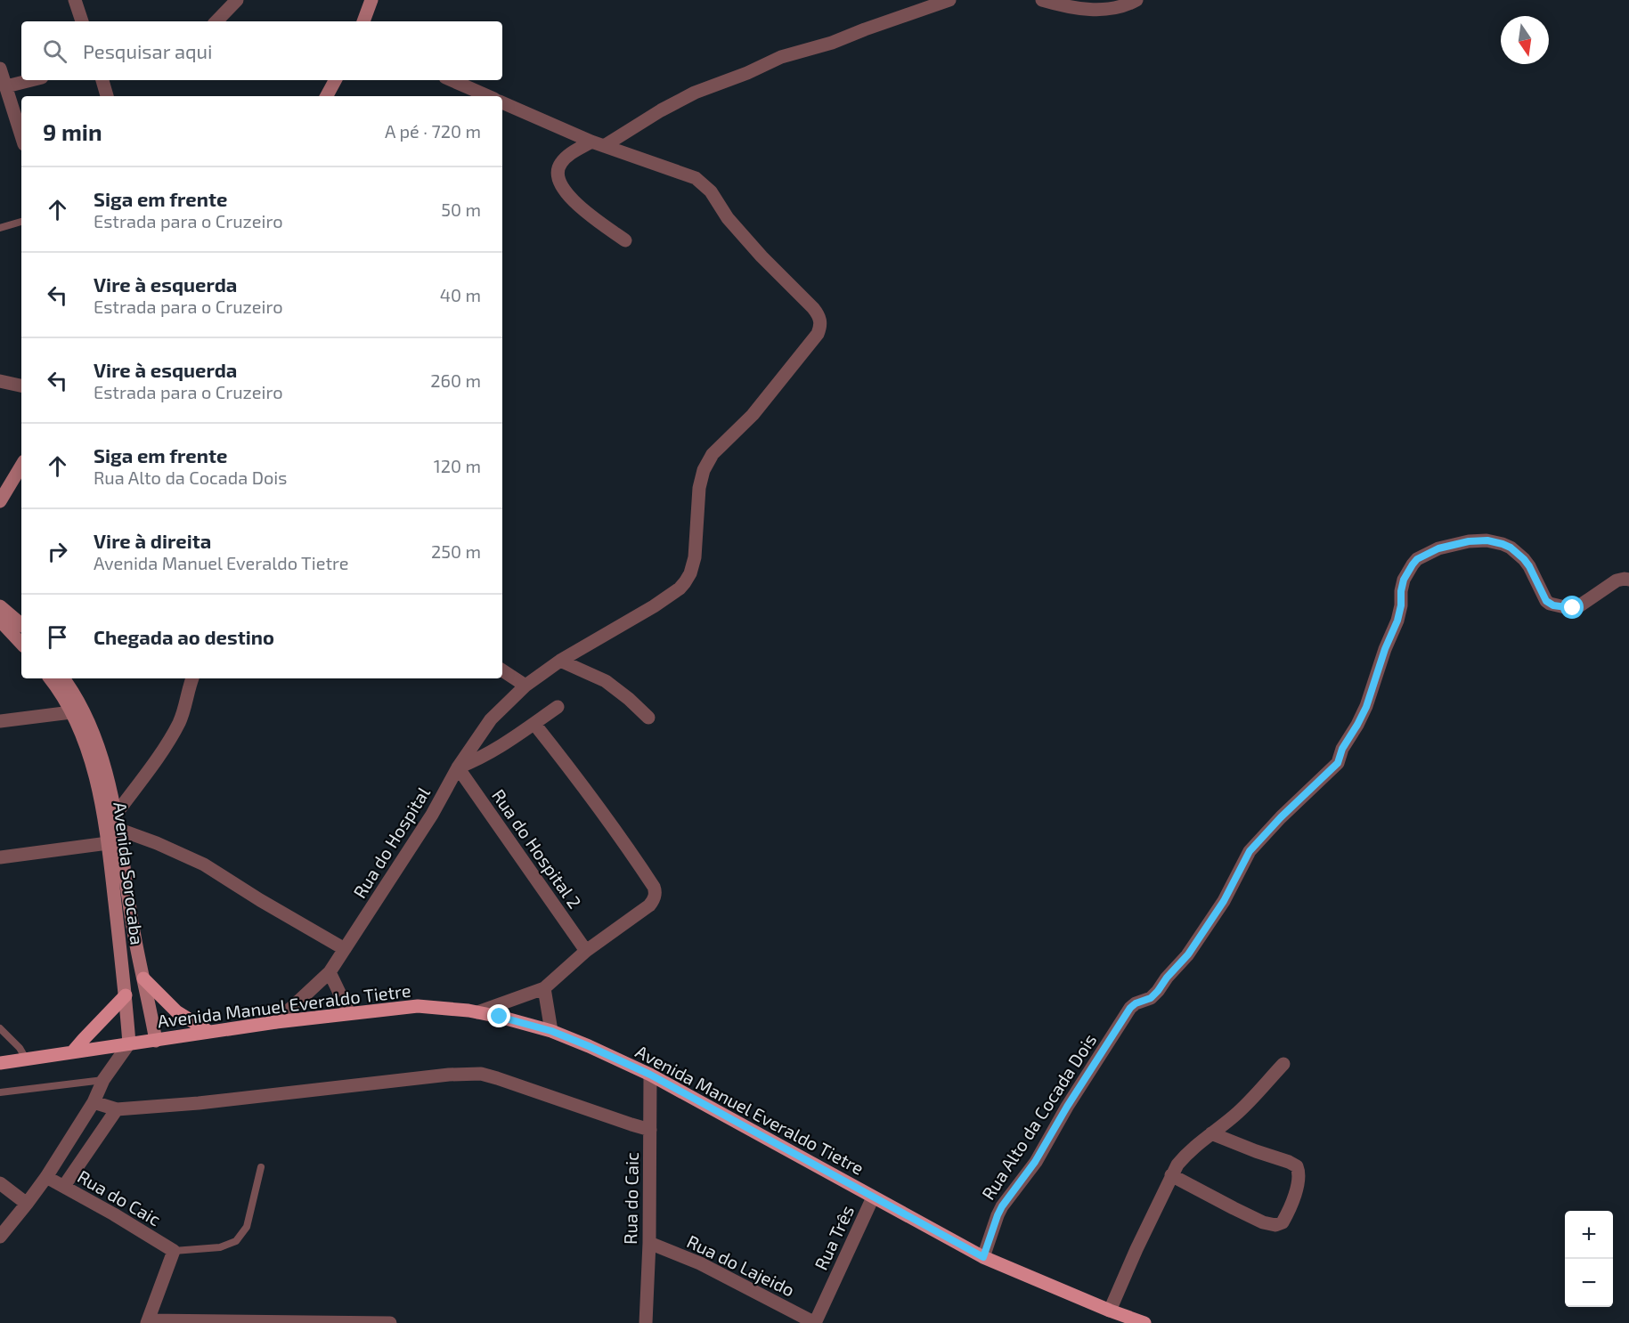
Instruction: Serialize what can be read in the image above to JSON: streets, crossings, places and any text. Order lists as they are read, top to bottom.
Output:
{
  "streets": {
    "main road": ["Avenida Manuel Everaldo Tietre"],
    "street": [
      "Rua do Hospital",
      "Rua do Hospital 2",
      "Avenida Sorocaba",
      "Rua Alto da Cocada Dois",
      "Rua do Caic",
      "Rua Três",
      "Rua do Lajeido"
    ]
  },
  "crossings": [
    ["Rua do Hospital", "Rua do Hospital 2"],
    ["Rua do Hospital", "Avenida Sorocaba"],
    ["Rua do Hospital", "Avenida Manuel Everaldo Tietre"],
    ["Avenida Sorocaba", "Avenida Manuel Everaldo Tietre"],
    ["Avenida Manuel Everaldo Tietre", "Rua Alto da Cocada Dois"],
    ["Avenida Manuel Everaldo Tietre", "Rua do Caic"],
    ["Avenida Manuel Everaldo Tietre", "Rua Três"],
    ["Rua do Caic", "Rua do Lajeido"],
    ["Rua Três", "Rua do Lajeido"]
  ],
  "north": "bottom",
  "page": {
    "search": "Pesquisar aqui",
    "heading": ["9 min", "A pé · 720 m"],
    "list": [
      ["Siga em frente", "Estrada para o Cruzeiro", "50 m"],
      ["Vire à esquerda", "Estrada para o Cruzeiro", "40 m"],
      ["Vire à esquerda", "Estrada para o Cruzeiro", "260 m"],
      ["Siga em frente", "Rua Alto da Cocada Dois", "120 m"],
      ["Vire à direita", "Avenida Manuel Everaldo Tietre", "250 m"],
      "Chegada ao destino"
    ],
    "map_buttons": ["+", "−"]
  }
}
